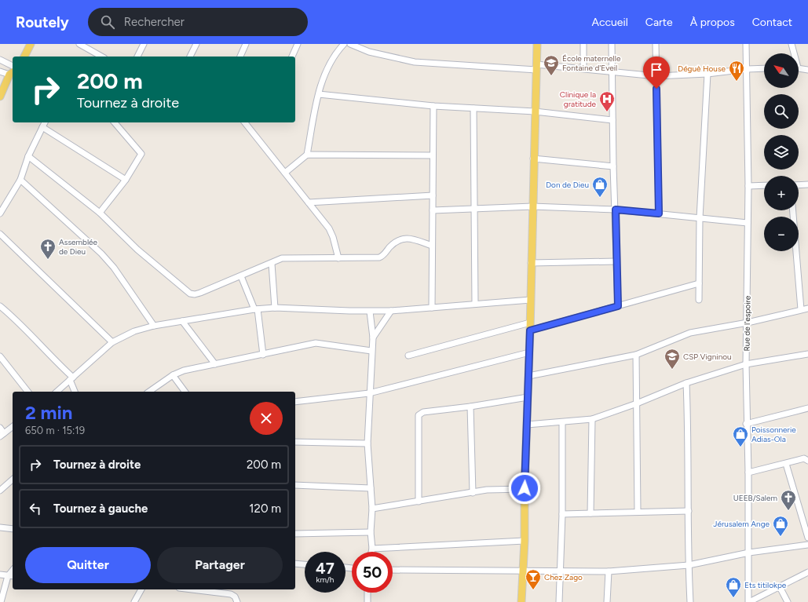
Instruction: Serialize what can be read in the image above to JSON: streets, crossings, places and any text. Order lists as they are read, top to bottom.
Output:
{
  "streets": {
    "street": ["Rue de l'espoire"]
  },
  "places": {
    "school or university": ["École maternelle Fontaine d'Eveil", "CSP Vigninou"],
    "restaurant": ["Déguè House"],
    "hospital": ["Clinique la gratitude"],
    "shop": [
      "Don de Dieu",
      "Poissonnerie Adias-Ola",
      "Jérusalem Ange",
      "Ets titilokpe"
    ],
    "church": ["Assemblée de Dieu", "UEEB/Salem"],
    "bar": ["Chez Zago"]
  },
  "north": "top left",
  "page": {
    "header": "Routely",
    "search": "Rechercher",
    "nav": [
      "Accueil",
      "Carte",
      "À propos",
      "Contact"
    ],
    "map_buttons": ["+", "−"],
    "turn": ["200 m", "Tournez à droite"],
    "heading": ["2 min", "650 m · 15:19"],
    "list": [
      {
        "name": "Tournez à droite",
        "value": "200 m"
      },
      {
        "name": "Tournez à gauche",
        "value": "120 m"
      }
    ],
    "buttons": ["Quitter", "Partager"],
    "speed": "47 km/h",
    "limit": "50"
  }
}
